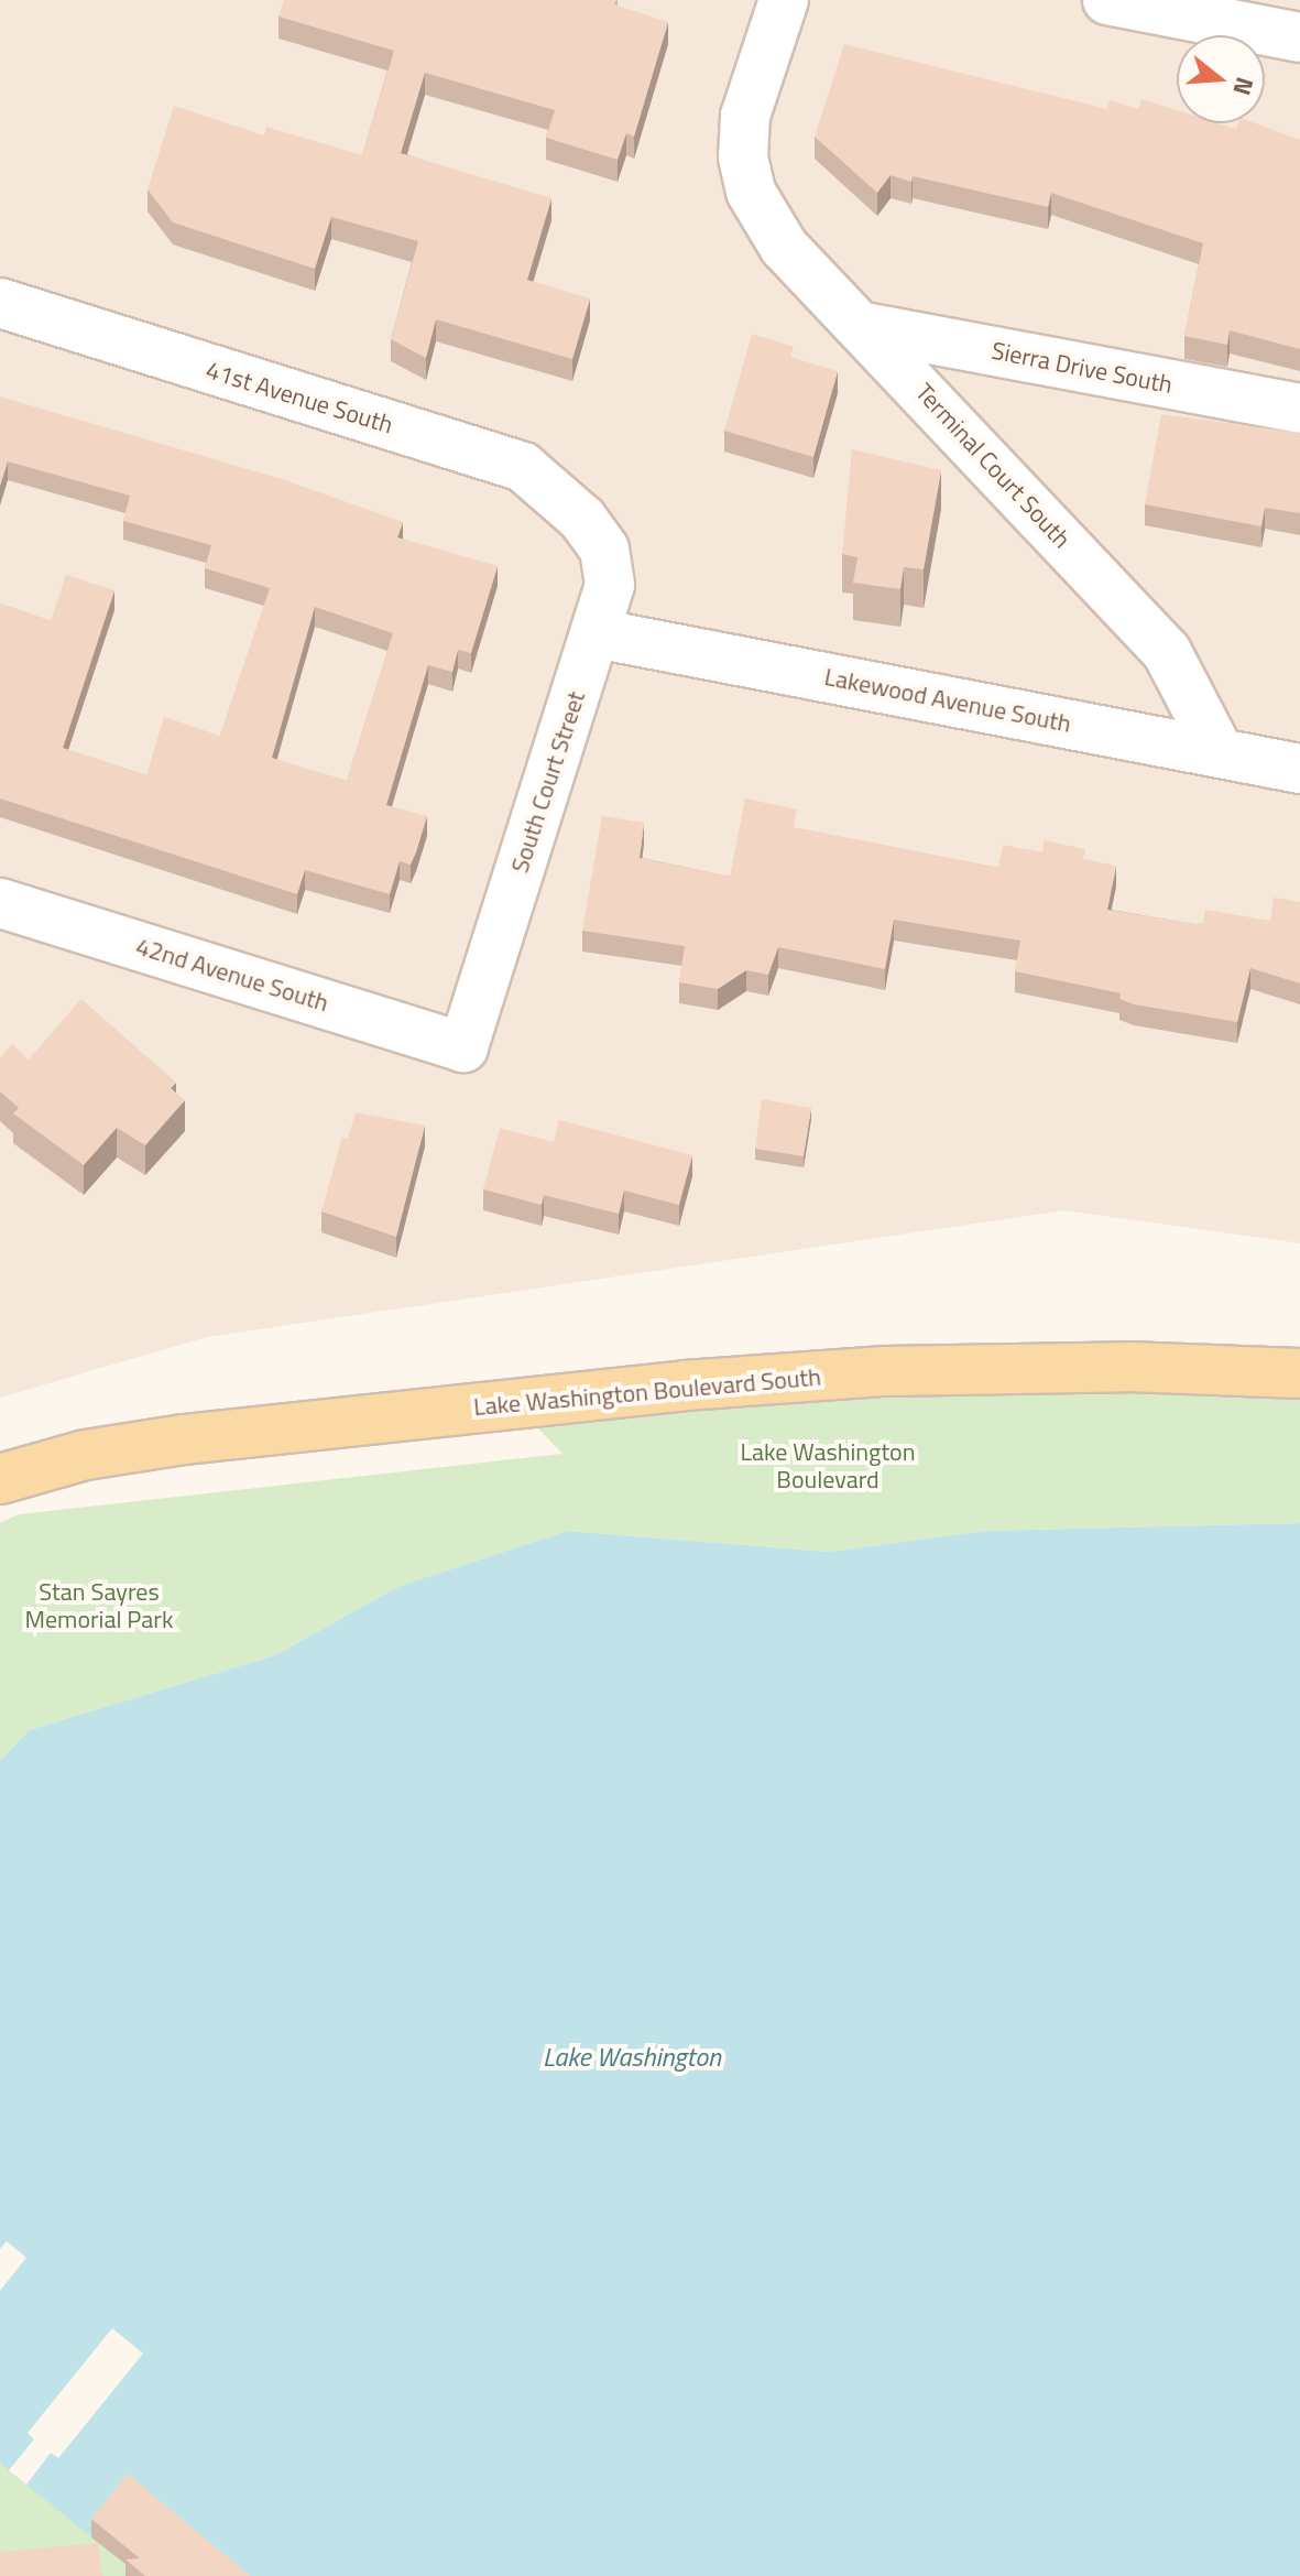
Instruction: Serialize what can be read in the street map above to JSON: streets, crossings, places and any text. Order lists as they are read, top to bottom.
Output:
{
  "streets": {
    "main road": ["Lake Washington Boulevard South"],
    "street": [
      "Sierra Drive South",
      "41st Avenue South",
      "Terminal Court South",
      "Lakewood Avenue South",
      "South Court Street",
      "42nd Avenue South"
    ]
  },
  "crossings": [
    ["Sierra Drive South", "Terminal Court South"],
    ["41st Avenue South", "South Court Street"],
    ["Terminal Court South", "Lakewood Avenue South"],
    ["Lakewood Avenue South", "South Court Street"],
    ["South Court Street", "42nd Avenue South"]
  ],
  "water": ["Lake Washington"],
  "parks": ["Lake Washington Boulevard", "Stan Sayres Memorial Park"],
  "north": "right"
}
